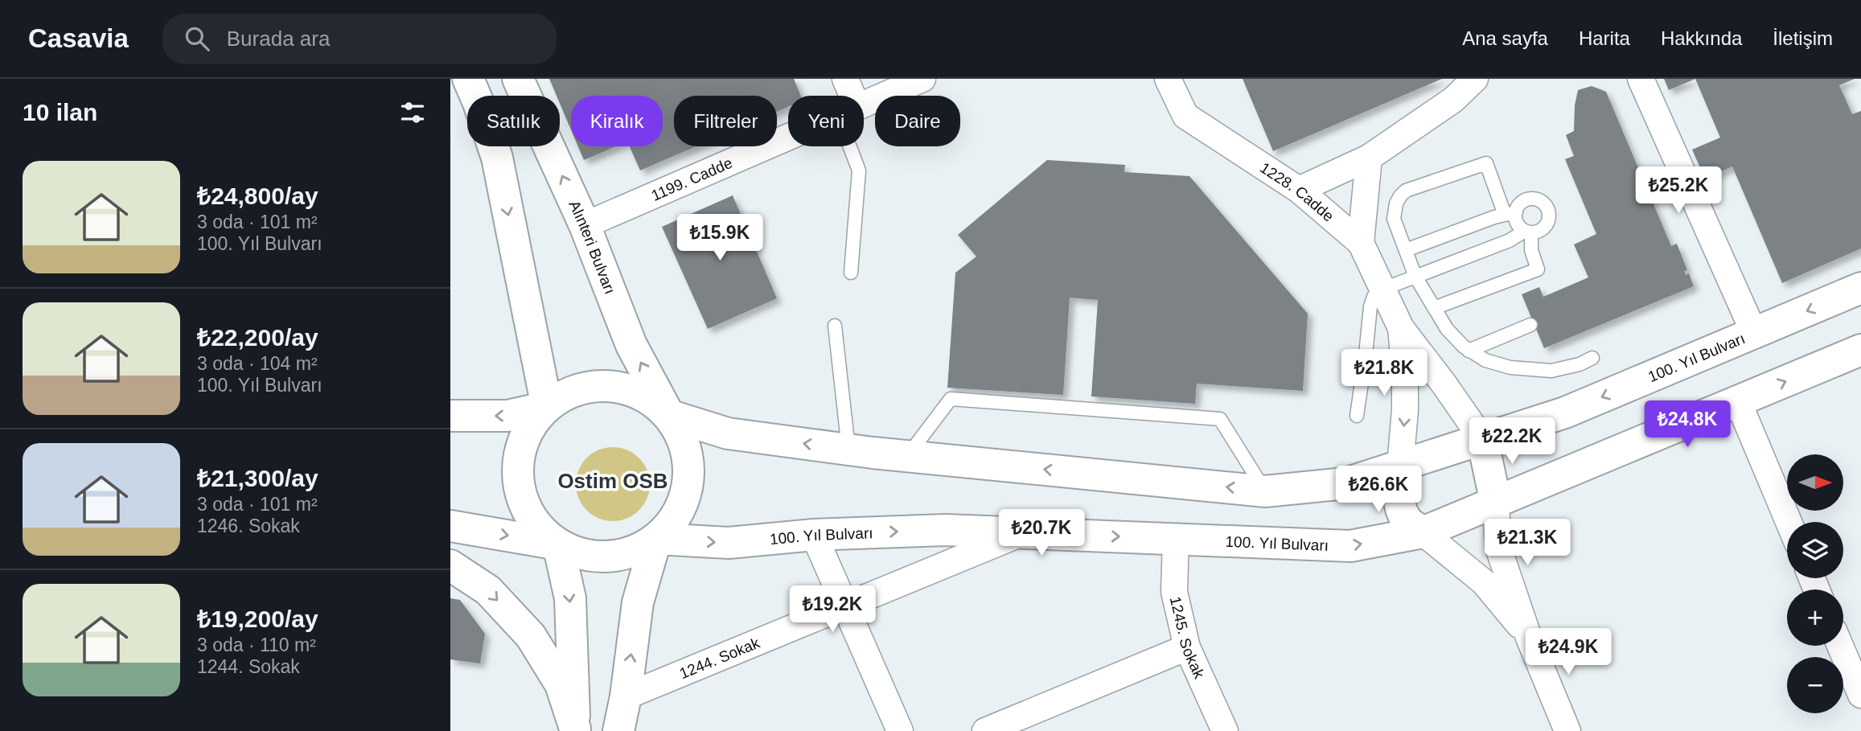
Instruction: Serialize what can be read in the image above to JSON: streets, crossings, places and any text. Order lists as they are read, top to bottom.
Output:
{
  "streets": {
    "main road": ["Alınteri Bulvarı", "100. Yıl Bulvarı"],
    "street": [
      "1199. Cadde",
      "1228. Cadde",
      "1245. Sokak",
      "1244. Sokak"
    ]
  },
  "crossings": [
    ["1199. Cadde", "Alınteri Bulvarı"],
    ["1228. Cadde", "100. Yıl Bulvarı"],
    ["Alınteri Bulvarı", "100. Yıl Bulvarı"],
    ["100. Yıl Bulvarı", "1245. Sokak"],
    ["100. Yıl Bulvarı", "1244. Sokak"]
  ],
  "districts": ["Ostim OSB"],
  "north": "right",
  "page": {
    "header": "Casavia",
    "search": "Burada ara",
    "nav": [
      "Ana sayfa",
      "Harita",
      "Hakkında",
      "İletişim"
    ],
    "heading": "10 ilan",
    "chip": [
      "Satılık",
      "Kiralık",
      "Filtreler",
      "Yeni",
      "Daire"
    ],
    "list": [
      {
        "name": "₺24,800/ay",
        "note": "3 oda · 101 m² · 100. Yıl Bulvarı"
      },
      {
        "name": "₺22,200/ay",
        "note": "3 oda · 104 m² · 100. Yıl Bulvarı"
      },
      {
        "name": "₺21,300/ay",
        "note": "3 oda · 101 m² · 1246. Sokak"
      },
      {
        "name": "₺19,200/ay",
        "note": "3 oda · 110 m² · 1244. Sokak"
      }
    ],
    "price": [
      "₺25.2K",
      "₺15.9K",
      "₺21.8K",
      "₺24.8K",
      "₺22.2K",
      "₺26.6K",
      "₺20.7K",
      "₺21.3K",
      "₺19.2K",
      "₺24.9K"
    ],
    "map_buttons": ["+", "−"]
  }
}
